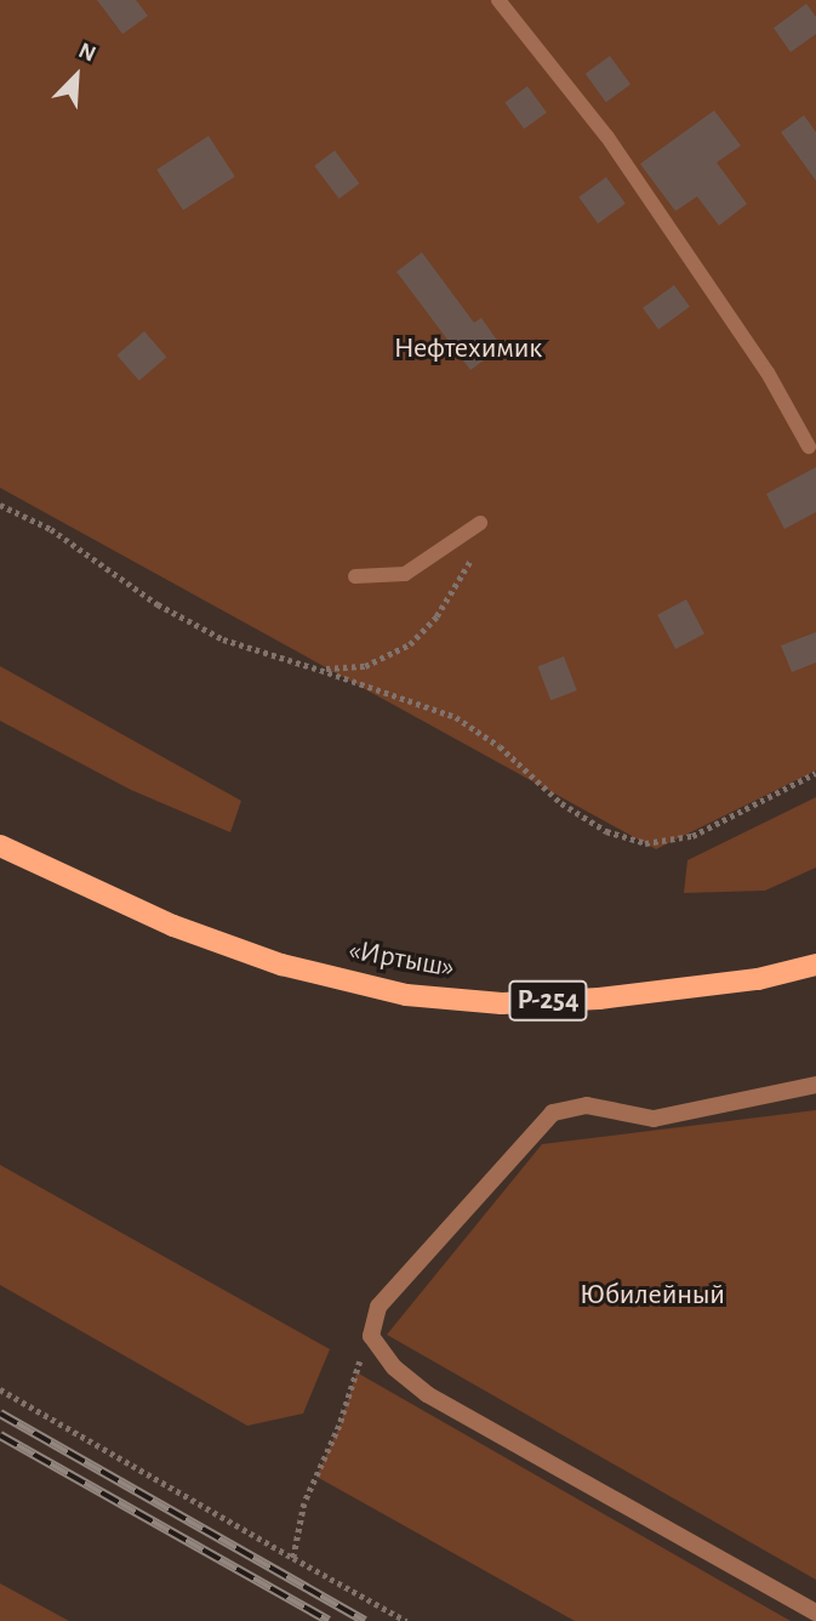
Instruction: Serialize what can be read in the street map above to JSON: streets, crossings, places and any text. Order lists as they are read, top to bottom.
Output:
{
  "streets": {
    "main road": ["«Иртыш»", "Р-254"]
  },
  "parks": ["Нефтехимик", "Юбилейный"],
  "north": "top right"
}
